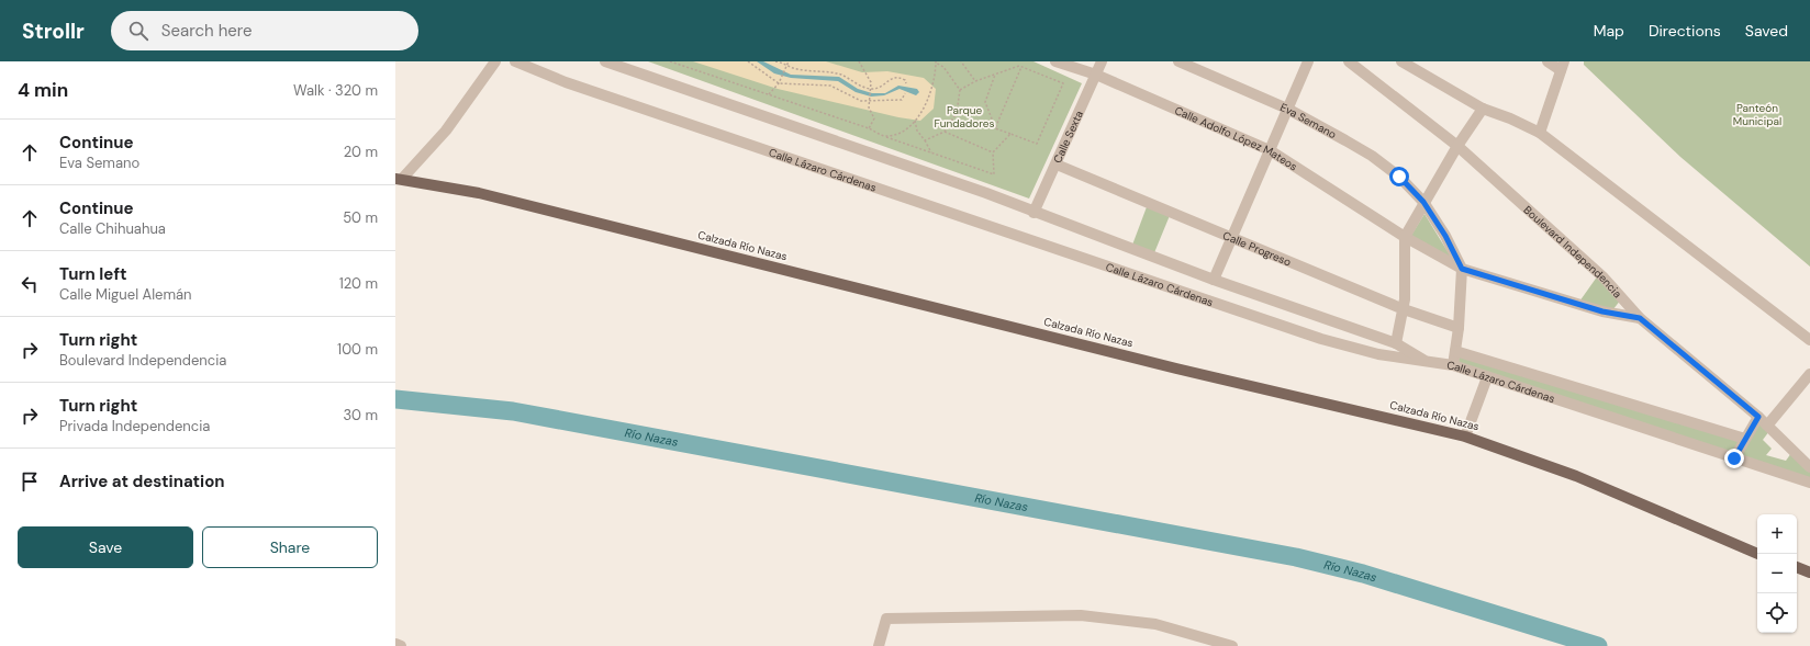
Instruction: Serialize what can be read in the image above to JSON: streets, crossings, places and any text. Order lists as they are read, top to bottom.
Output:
{
  "streets": {
    "main road": ["Calzada Río Nazas"],
    "street": [
      "Eva Semano",
      "Calle Sexta",
      "Calle Adolfo López Mateos",
      "Calle Lázaro Cárdenas",
      "Calle Progreso",
      "Boulevard Independencia"
    ]
  },
  "crossings": [
    ["Eva Semano", "Calle Adolfo López Mateos"],
    ["Calle Sexta", "Calle Adolfo López Mateos"],
    ["Calle Sexta", "Calle Progreso"],
    ["Calle Adolfo López Mateos", "Boulevard Independencia"]
  ],
  "water": ["Río Nazas"],
  "parks": ["Panteón Municipal", "Parque Fundadores"],
  "page": {
    "header": "Strollr",
    "search": "Search here",
    "nav": ["Map", "Directions", "Saved"],
    "heading": ["4 min", "Walk · 320 m"],
    "list": [
      ["Continue", "Eva Semano", "20 m"],
      ["Continue", "Calle Chihuahua", "50 m"],
      ["Turn left", "Calle Miguel Alemán", "120 m"],
      ["Turn right", "Boulevard Independencia", "100 m"],
      ["Turn right", "Privada Independencia", "30 m"],
      "Arrive at destination"
    ],
    "buttons": ["Save", "Share"],
    "map_buttons": ["+", "−"]
  }
}
